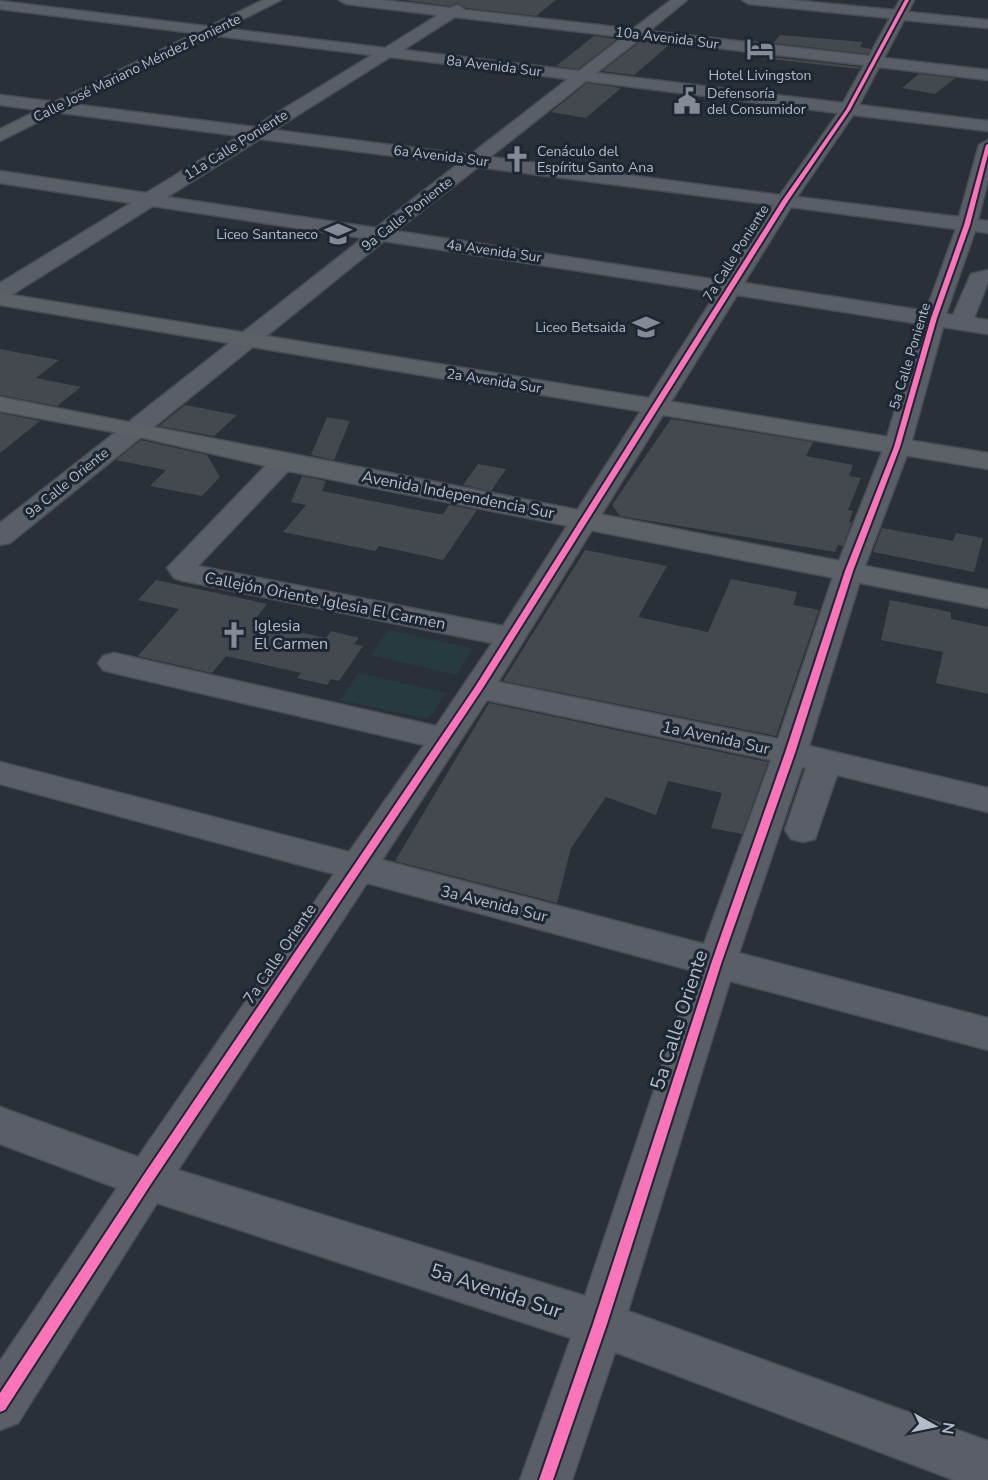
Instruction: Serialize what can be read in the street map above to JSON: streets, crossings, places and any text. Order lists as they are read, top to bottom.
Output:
{
  "streets": {
    "main road": ["Calle José Mariano Méndez Poniente", "2a Avenida Sur", "Avenida Independencia Sur"],
    "street": [
      "10a Avenida Sur",
      "8a Avenida Sur",
      "11a Calle Poniente",
      "6a Avenida Sur",
      "9a Calle Poniente",
      "4a Avenida Sur",
      "7a Calle Poniente",
      "5a Calle Poniente",
      "9a Calle Oriente",
      "Callejón Oriente Iglesia El Carmen",
      "1a Avenida Sur",
      "3a Avenida Sur",
      "7a Calle Oriente",
      "5a Calle Oriente",
      "5a Avenida Sur"
    ]
  },
  "crossings": [
    ["10a Avenida Sur", "11a Calle Poniente"],
    ["10a Avenida Sur", "9a Calle Poniente"],
    ["10a Avenida Sur", "7a Calle Poniente"],
    ["8a Avenida Sur", "Calle José Mariano Méndez Poniente"],
    ["8a Avenida Sur", "11a Calle Poniente"],
    ["8a Avenida Sur", "9a Calle Poniente"],
    ["8a Avenida Sur", "7a Calle Poniente"],
    ["Calle José Mariano Méndez Poniente", "6a Avenida Sur"],
    ["11a Calle Poniente", "6a Avenida Sur"],
    ["11a Calle Poniente", "4a Avenida Sur"],
    ["6a Avenida Sur", "9a Calle Poniente"],
    ["6a Avenida Sur", "7a Calle Poniente"],
    ["6a Avenida Sur", "5a Calle Poniente"],
    ["9a Calle Poniente", "4a Avenida Sur"],
    ["9a Calle Poniente", "2a Avenida Sur"],
    ["9a Calle Poniente", "9a Calle Oriente"],
    ["9a Calle Poniente", "Avenida Independencia Sur"],
    ["4a Avenida Sur", "7a Calle Poniente"],
    ["4a Avenida Sur", "5a Calle Poniente"],
    ["7a Calle Poniente", "2a Avenida Sur"],
    ["7a Calle Poniente", "Avenida Independencia Sur"],
    ["7a Calle Poniente", "7a Calle Oriente"],
    ["5a Calle Poniente", "2a Avenida Sur"],
    ["5a Calle Poniente", "Avenida Independencia Sur"],
    ["5a Calle Poniente", "5a Calle Oriente"],
    ["9a Calle Oriente", "Avenida Independencia Sur"],
    ["Avenida Independencia Sur", "Callejón Oriente Iglesia El Carmen"],
    ["Avenida Independencia Sur", "7a Calle Oriente"],
    ["Avenida Independencia Sur", "5a Calle Oriente"],
    ["Callejón Oriente Iglesia El Carmen", "7a Calle Oriente"],
    ["1a Avenida Sur", "7a Calle Oriente"],
    ["1a Avenida Sur", "5a Calle Oriente"],
    ["3a Avenida Sur", "7a Calle Oriente"],
    ["3a Avenida Sur", "5a Calle Oriente"],
    ["7a Calle Oriente", "5a Avenida Sur"],
    ["5a Calle Oriente", "5a Avenida Sur"]
  ],
  "places": {
    "hotel": ["Hotel Livingston"],
    "public building": ["Defensoría del Consumidor"],
    "church": ["Cenáculo del Espíritu Santo Ana", "Iglesia El Carmen"],
    "school or university": ["Liceo Santaneco", "Liceo Betsaida"]
  },
  "north": "right"
}
